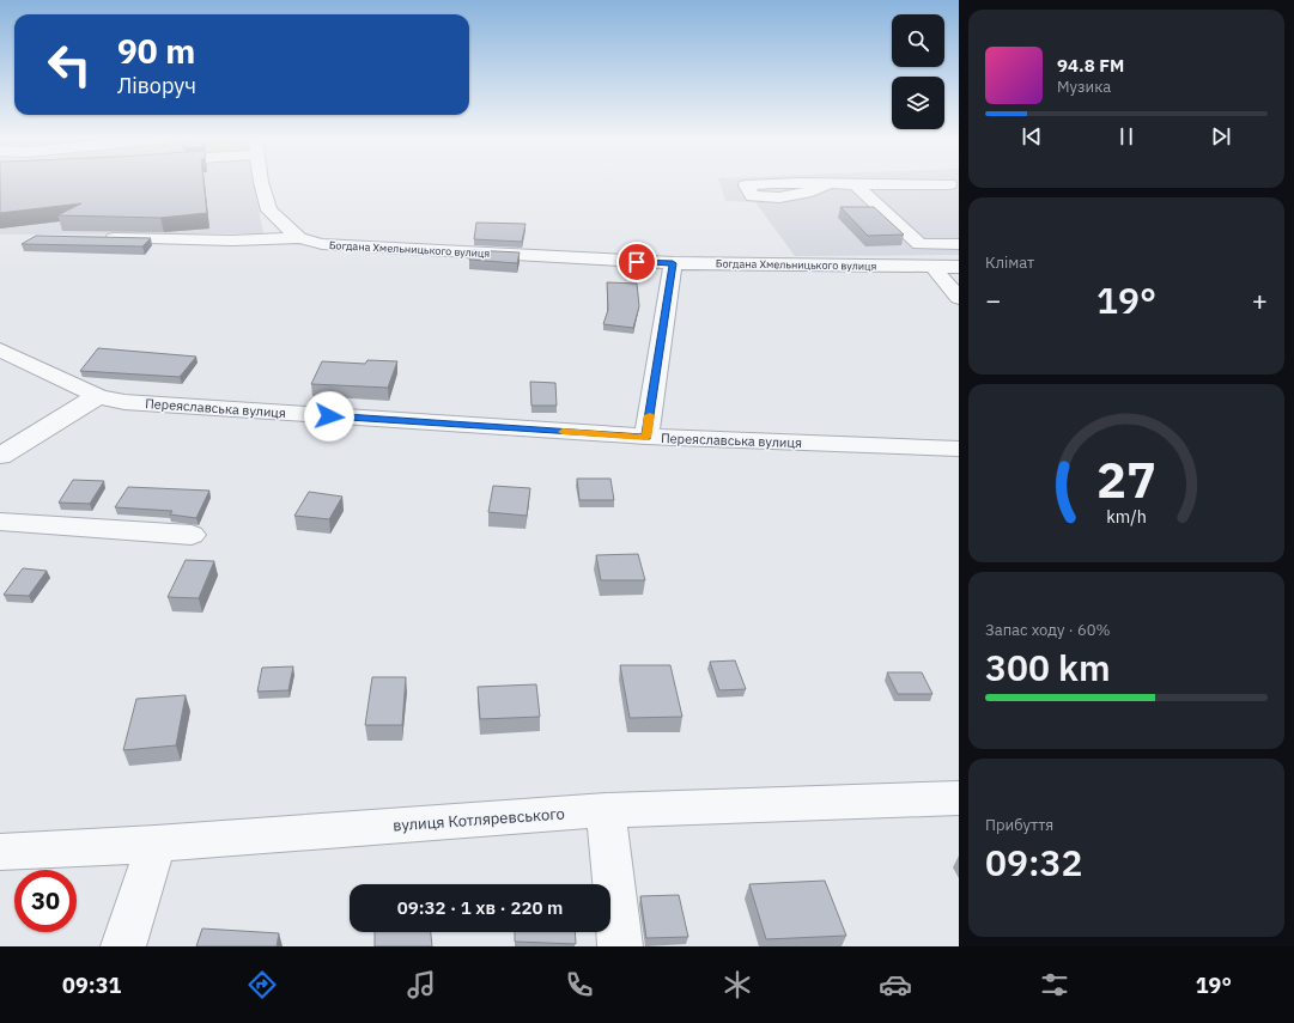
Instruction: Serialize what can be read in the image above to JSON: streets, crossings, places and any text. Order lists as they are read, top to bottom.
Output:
{
  "streets": {
    "street": ["Богдана Хмельницького вулиця", "Переяславська вулиця", "вулиця Котляревського"]
  },
  "page": {
    "turn": ["90 m", "Ліворуч"],
    "song": ["94.8 FM", "Музика"],
    "tile": [
      "Клімат",
      ["Запас ходу · 60%", "300 km"],
      ["Прибуття", "09:32"]
    ],
    "heat": ["−", "19°", "+"],
    "limit": "30",
    "trip": "09:32 · 1 хв · 220 m",
    "tabs": ["09:31", "19°"],
    "gauge": ["27", "km/h"]
  }
}
